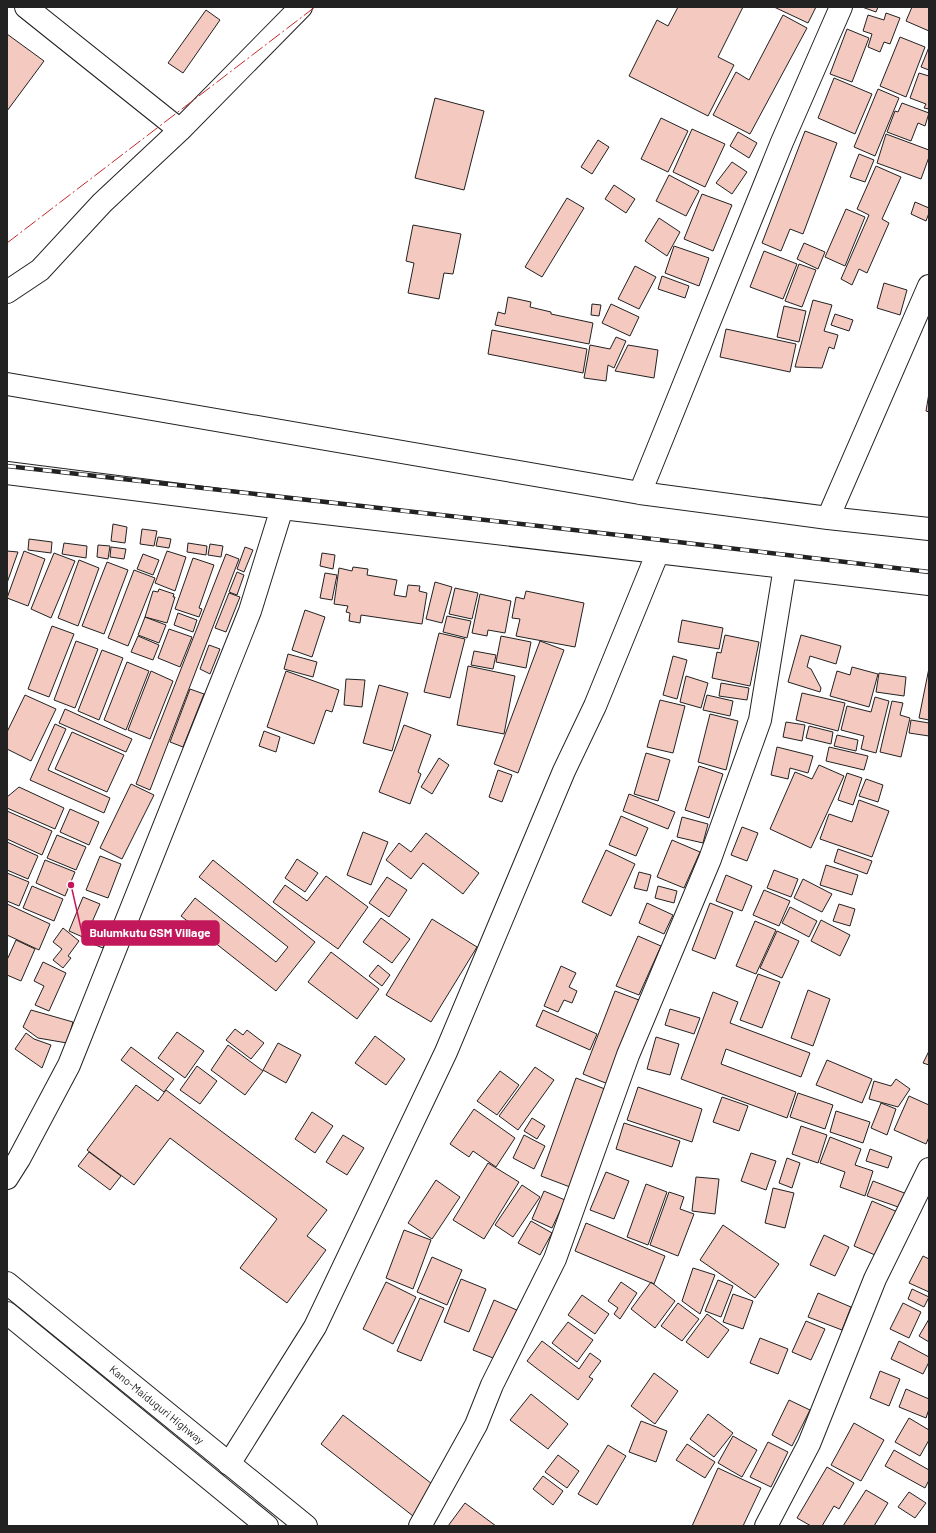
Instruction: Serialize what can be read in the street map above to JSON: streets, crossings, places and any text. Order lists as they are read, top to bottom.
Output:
{
  "streets": {
    "main road": ["Kano-Maiduguri Highway"]
  },
  "places": ["Bulumkutu GSM Village"]
}
